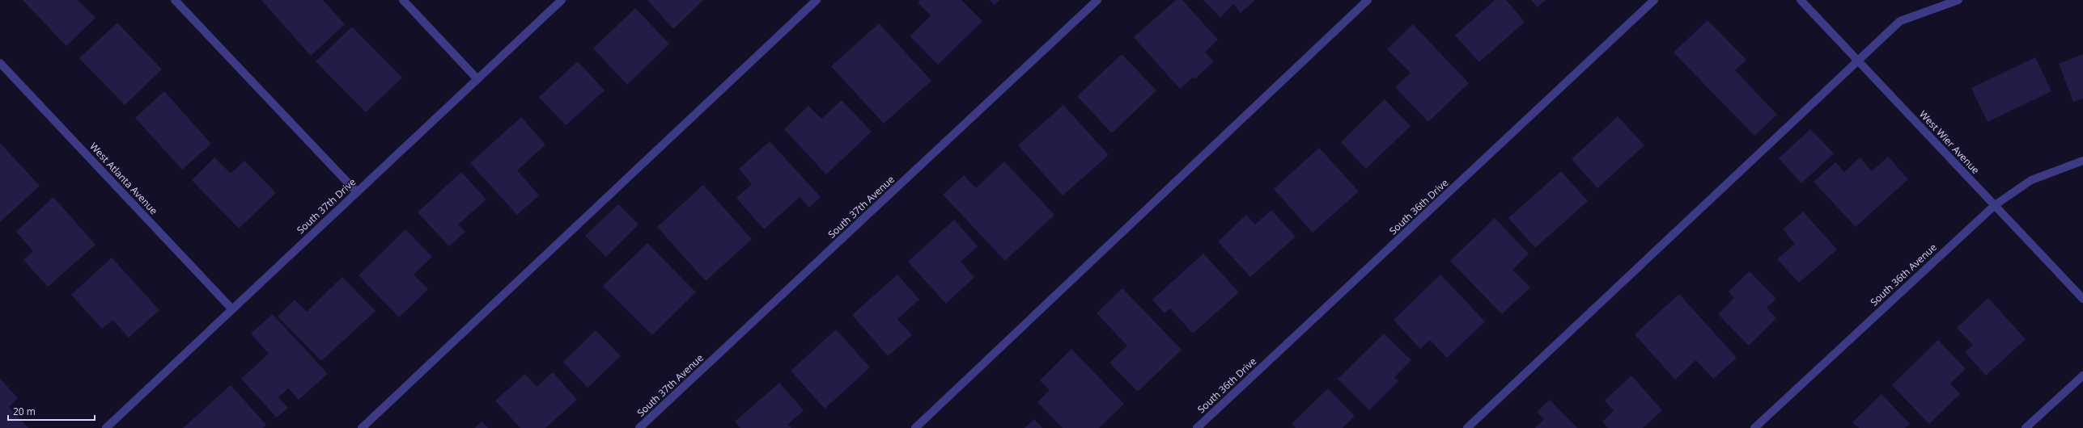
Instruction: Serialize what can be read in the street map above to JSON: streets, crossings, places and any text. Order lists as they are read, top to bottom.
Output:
{
  "streets": {
    "street": [
      "West Wier Avenue",
      "West Atlanta Avenue",
      "South 37th Drive",
      "South 37th Avenue",
      "South 36th Drive",
      "South 36th Avenue"
    ]
  },
  "crossings": [
    ["West Wier Avenue", "South 36th Avenue"],
    ["West Atlanta Avenue", "South 37th Drive"]
  ],
  "scale_bar": "20 m"
}
